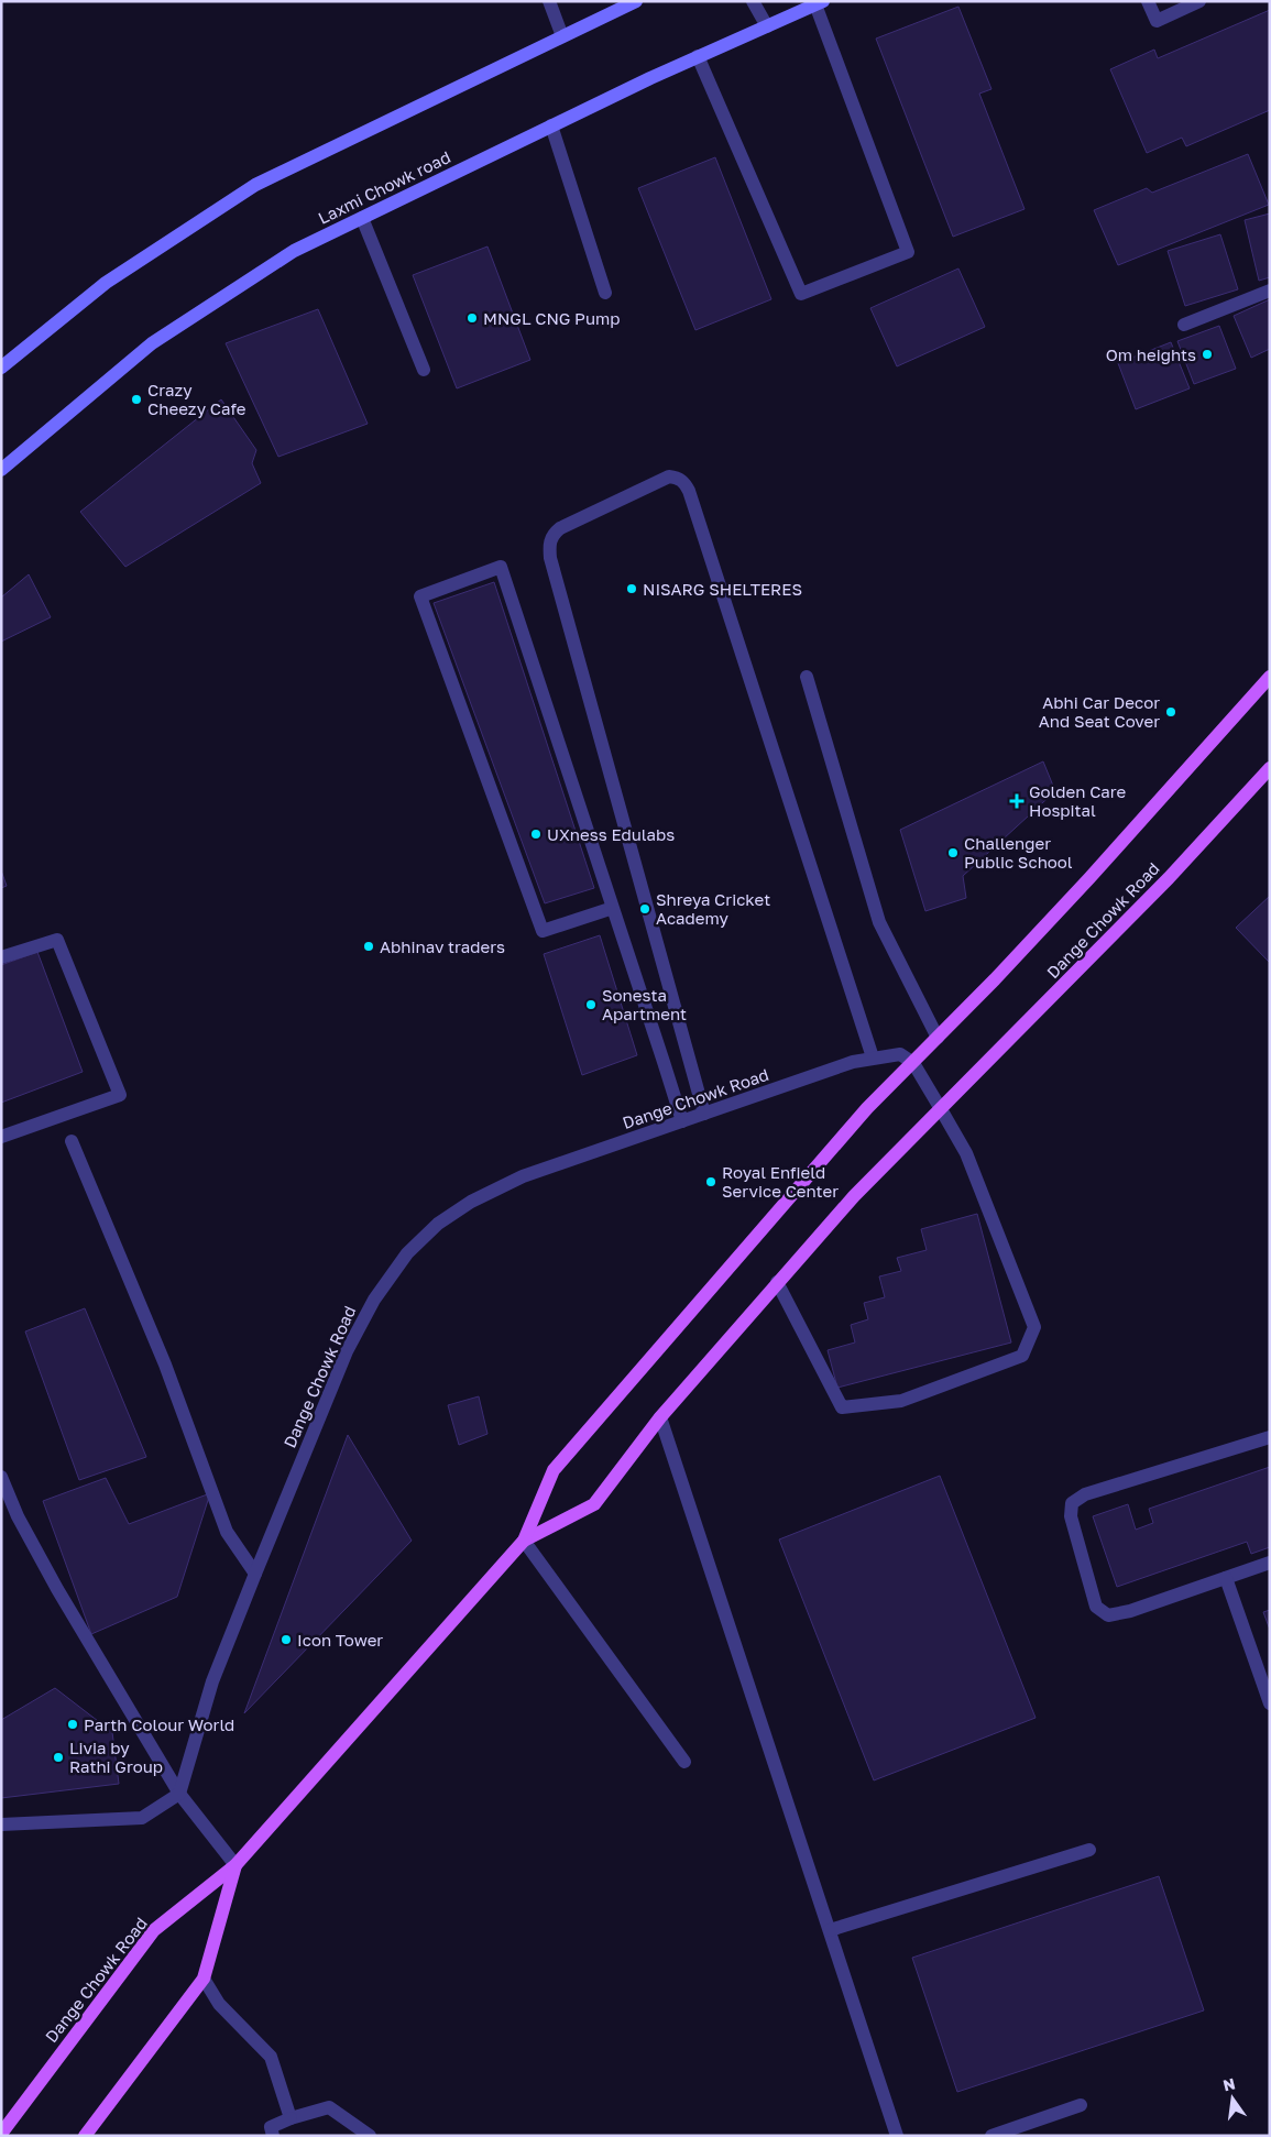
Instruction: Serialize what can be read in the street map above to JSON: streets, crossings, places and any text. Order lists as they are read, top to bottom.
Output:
{
  "streets": {
    "main road": ["Laxmi Chowk road", "Dange Chowk Road"]
  },
  "places": {
    "other": [
      "MNGL CNG Pump",
      "Om heights",
      "Crazy Cheezy Cafe",
      "NISARG SHELTERES",
      "Abhi Car Decor And Seat Cover",
      "UXness Edulabs",
      "Challenger Public School",
      "Shreya Cricket Academy",
      "Abhinav traders",
      "Sonesta Apartment",
      "Royal Enfield Service Center",
      "Icon Tower",
      "Parth Colour World",
      "Livia by Rathi Group"
    ],
    "health": ["Golden Care Hospital"]
  },
  "north": "top"
}
